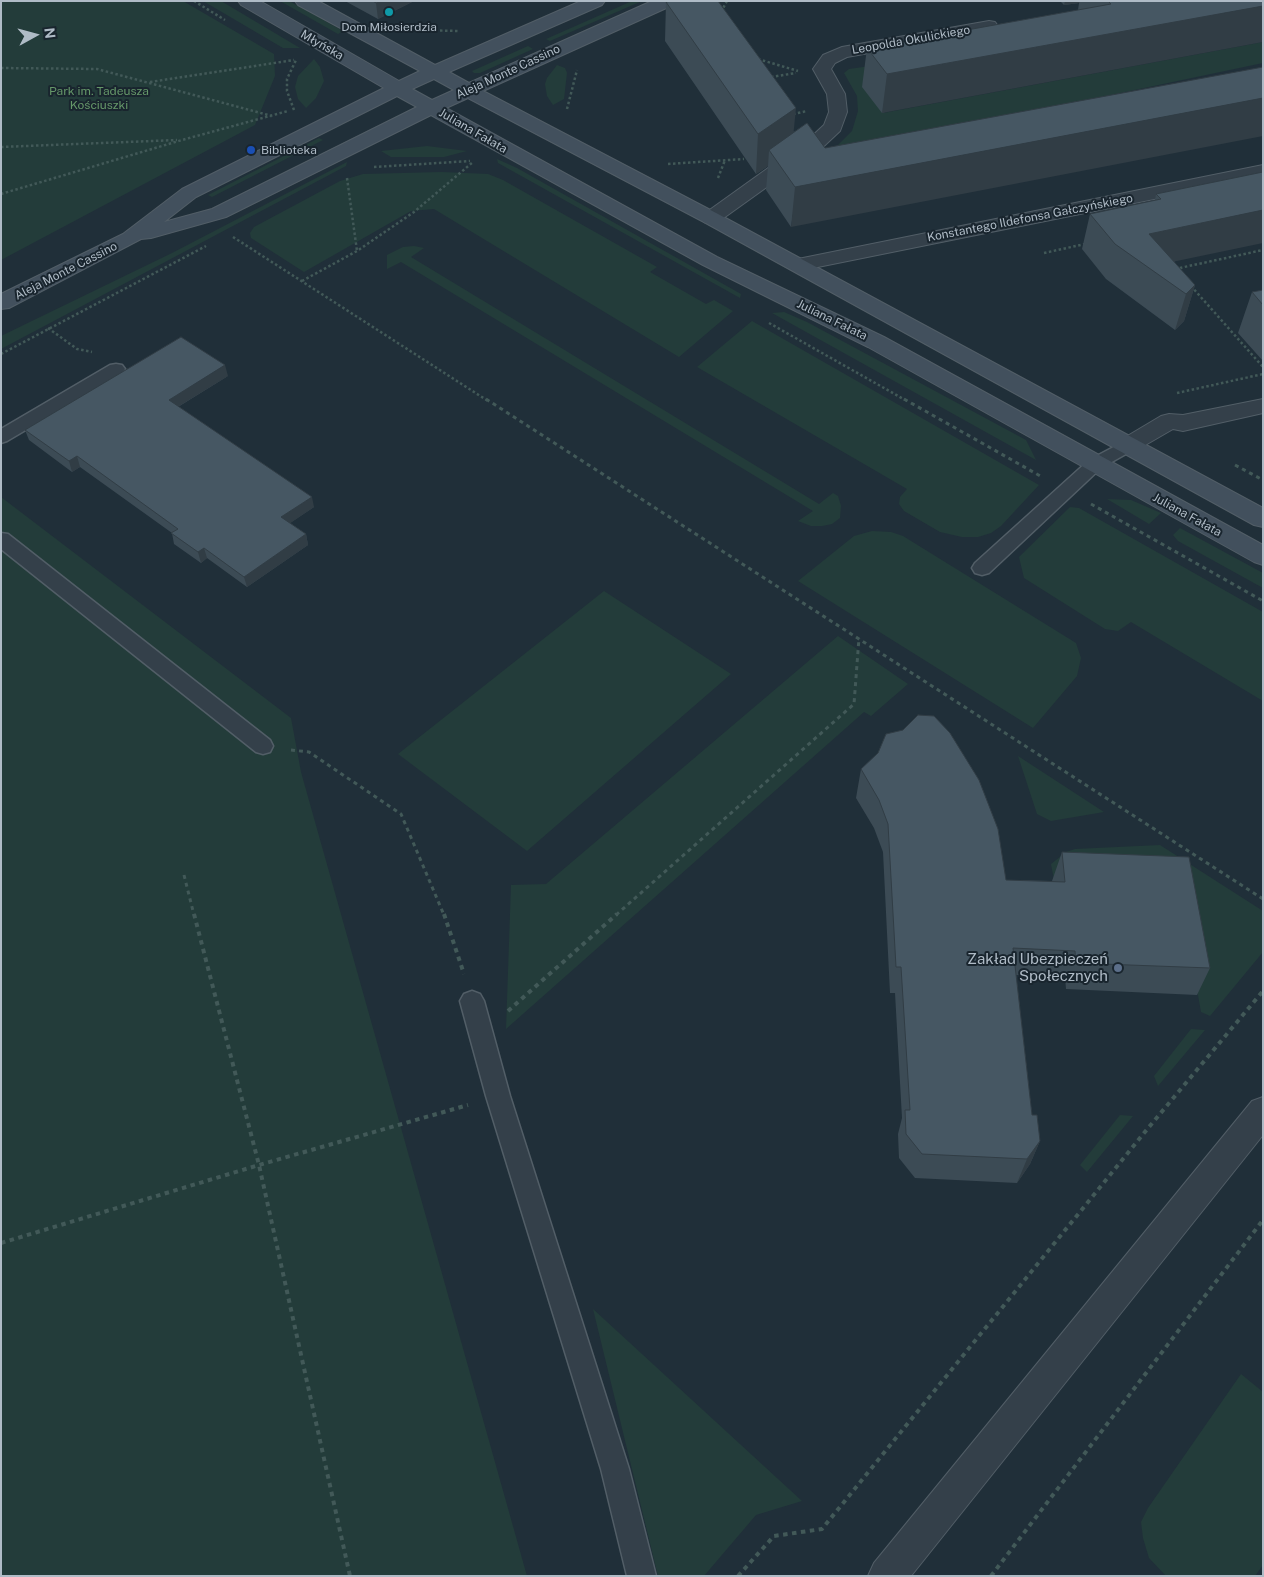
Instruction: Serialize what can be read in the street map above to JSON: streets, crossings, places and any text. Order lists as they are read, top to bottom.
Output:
{
  "streets": {
    "street": [
      "Leopolda Okulickiego",
      "Młyńska",
      "Aleja Monte Cassino",
      "Juliana Fałata",
      "Konstantego Ildefonsa Gałczyńskiego"
    ]
  },
  "crossings": [
    ["Leopolda Okulickiego", "Juliana Fałata"],
    ["Młyńska", "Aleja Monte Cassino"],
    ["Młyńska", "Juliana Fałata"],
    ["Aleja Monte Cassino", "Juliana Fałata"],
    ["Juliana Fałata", "Konstantego Ildefonsa Gałczyńskiego"]
  ],
  "parks": ["Park im. Tadeusza Kościuszki"],
  "places": ["Dom Miłosierdzia", "Biblioteka", "Zakład Ubezpieczeń Społecznych"],
  "north": "right"
}
